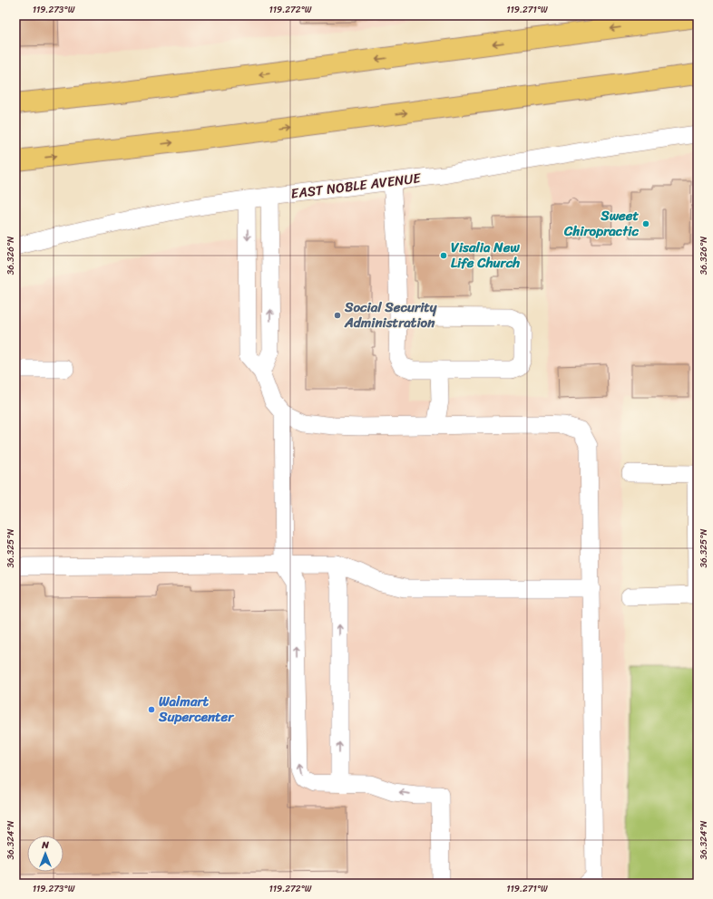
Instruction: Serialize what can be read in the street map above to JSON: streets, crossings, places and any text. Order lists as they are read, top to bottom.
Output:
{
  "streets": {
    "street": ["EAST NOBLE AVENUE"]
  },
  "places": [
    "Sweet Chiropractic",
    "Visalia New Life Church",
    "Social Security Administration",
    "Walmart Supercenter"
  ],
  "north": "top",
  "coordinates": [
    "119.273°W",
    "119.272°W",
    "119.271°W",
    "36.326°N",
    "36.325°N",
    "36.324°N"
  ]
}
